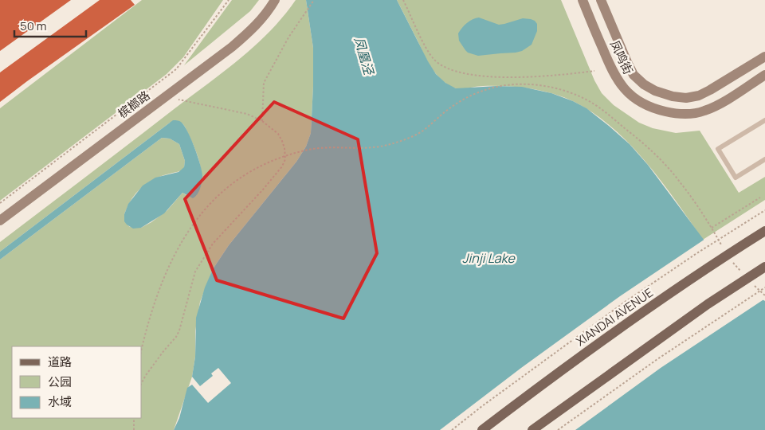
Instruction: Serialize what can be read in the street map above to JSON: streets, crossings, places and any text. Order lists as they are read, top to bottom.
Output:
{
  "streets": {
    "main road": ["XIANDAI AVENUE"],
    "street": ["凤鸣街", "槟榔路"]
  },
  "water": ["凤凰泾", "Jinji Lake"],
  "legend": ["道路", "公园", "水域"],
  "scale_bar": "50 m"
}
